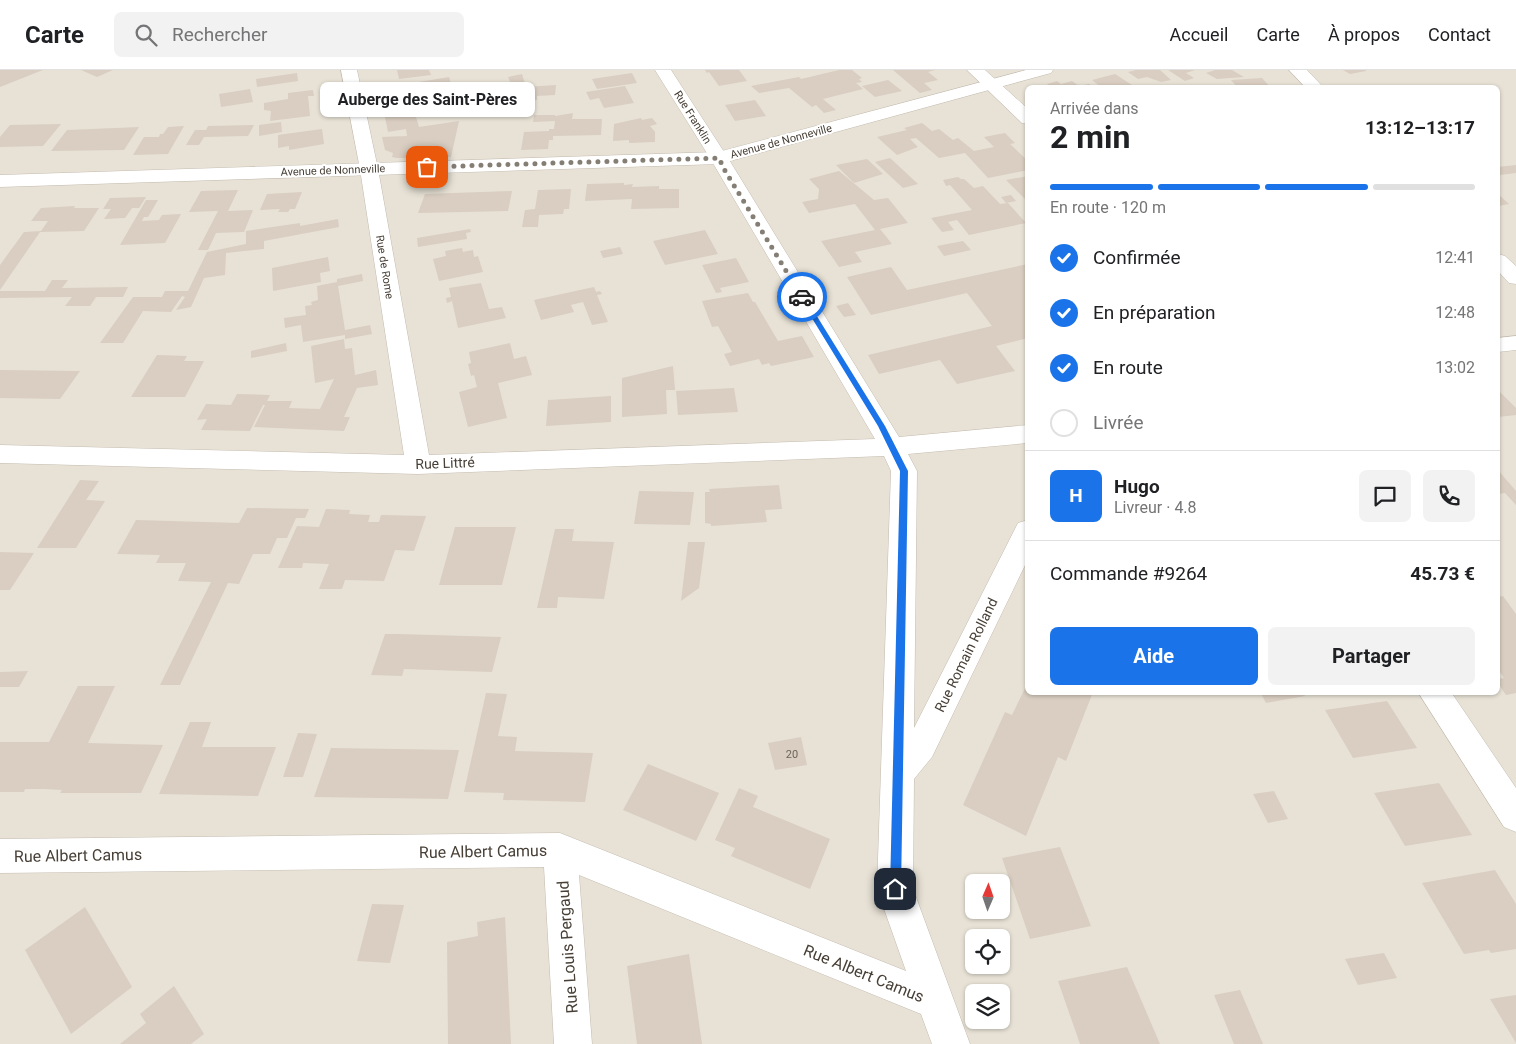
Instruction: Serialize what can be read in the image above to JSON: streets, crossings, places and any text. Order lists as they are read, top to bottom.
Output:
{
  "streets": {
    "street": [
      "Rue Franklin",
      "Avenue de Nonneville",
      "Rue de Rome",
      "Rue Littré",
      "Rue Romain Rolland",
      "Rue Albert Camus",
      "Rue Louis Pergaud"
    ]
  },
  "crossings": [
    ["Rue Franklin", "Avenue de Nonneville"],
    ["Rue Franklin", "Rue Littré"],
    ["Avenue de Nonneville", "Rue de Rome"],
    ["Rue de Rome", "Rue Littré"],
    ["Rue Albert Camus", "Rue Louis Pergaud"]
  ],
  "places": ["Auberge des Saint-Pères"],
  "house_numbers": ["20"],
  "north": "top",
  "page": {
    "header": "Carte",
    "search": "Rechercher",
    "nav": [
      "Accueil",
      "Carte",
      "À propos",
      "Contact"
    ],
    "bubble": "Auberge des Saint-Pères",
    "heading": ["2 min", "Arrivée dans", "13:12–13:17"],
    "panel": [
      "Hugo",
      "Livreur · 4.8",
      "Commande #9264",
      "45.73 €"
    ],
    "bar": "En route · 120 m",
    "list": [
      ["Confirmée", "12:41"],
      ["En préparation", "12:48"],
      ["En route", "13:02"],
      "Livrée"
    ],
    "round": "H",
    "buttons": ["Aide", "Partager"]
  }
}
